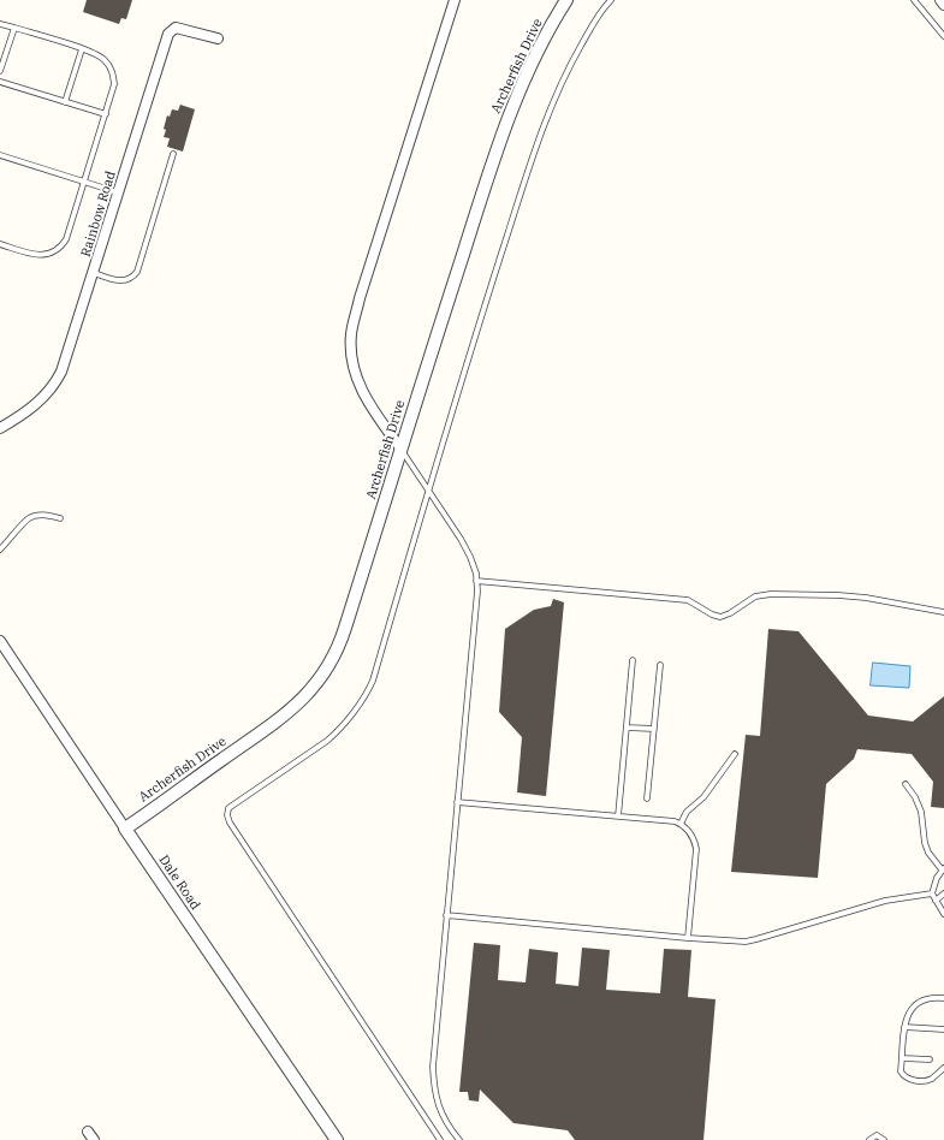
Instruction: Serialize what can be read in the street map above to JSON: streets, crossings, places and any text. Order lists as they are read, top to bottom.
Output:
{
  "streets": {
    "street": ["Archerfish Drive", "Rainbow Road", "Dale Road"]
  },
  "crossings": [
    ["Archerfish Drive", "Dale Road"]
  ]
}
